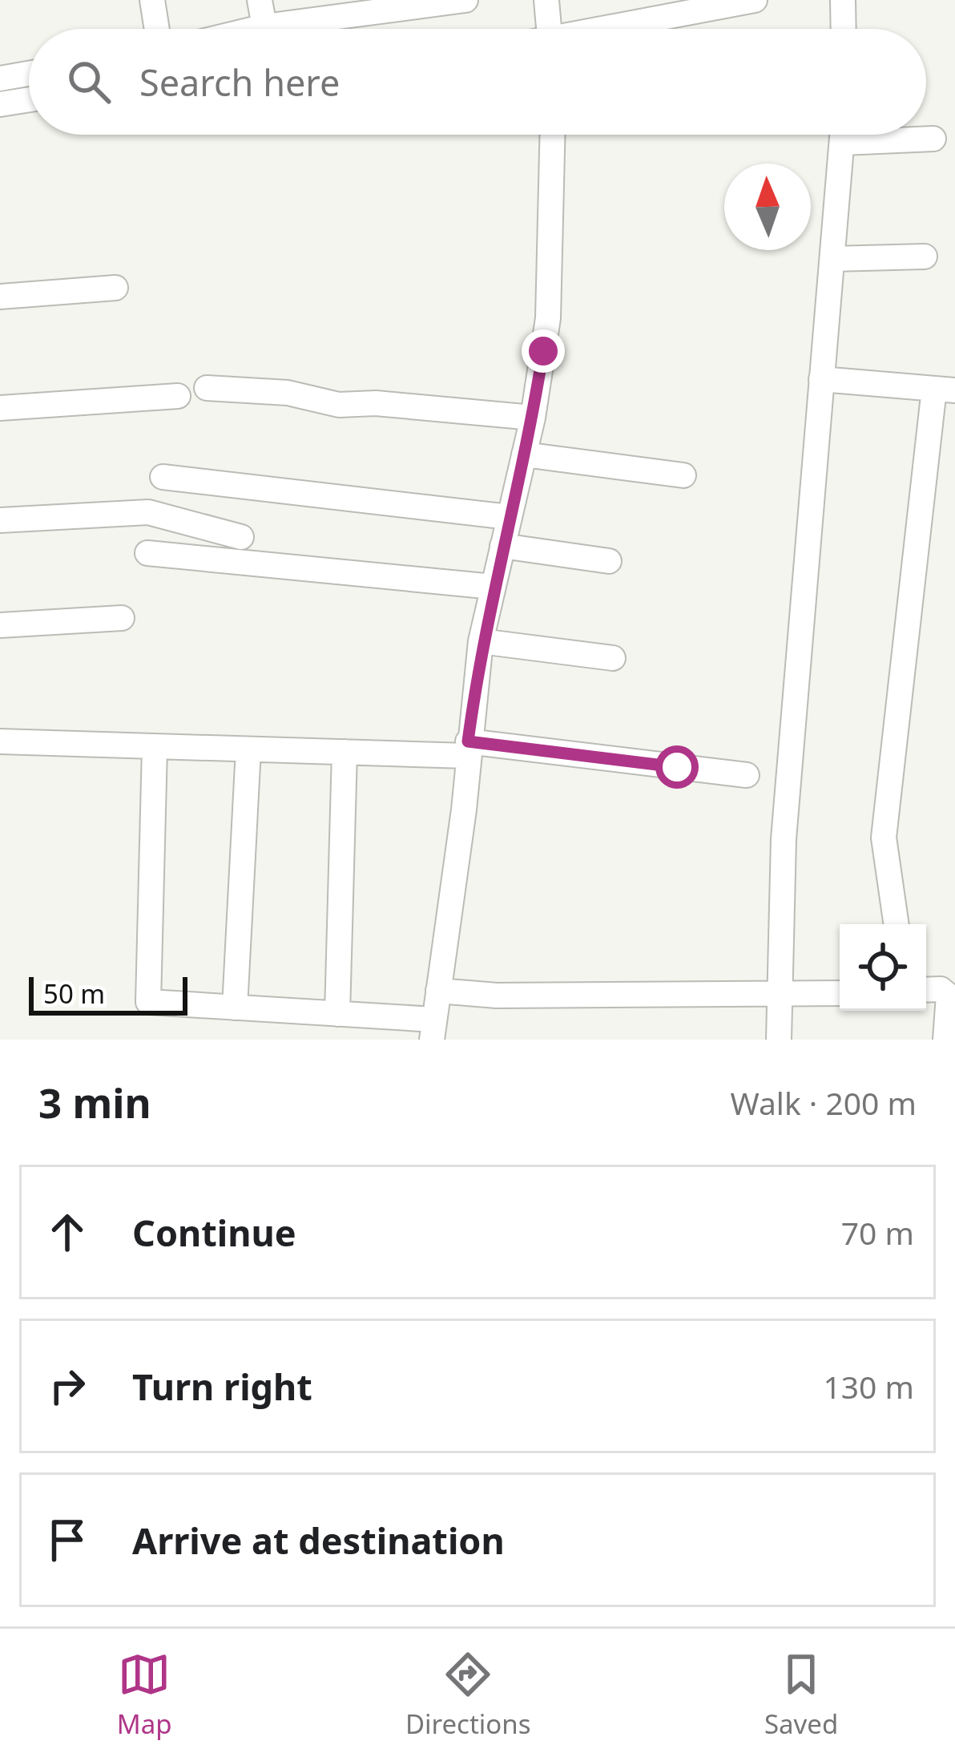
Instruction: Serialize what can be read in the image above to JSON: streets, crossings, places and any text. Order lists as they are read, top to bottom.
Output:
{
  "scale_bar": "50 m",
  "north": "top",
  "page": {
    "search": "Search here",
    "scale": "50 m",
    "heading": ["3 min", "Walk · 200 m"],
    "list": [
      ["Continue", "70 m"],
      ["Turn right", "130 m"],
      "Arrive at destination"
    ],
    "nav": ["Map", "Directions", "Saved"]
  }
}
